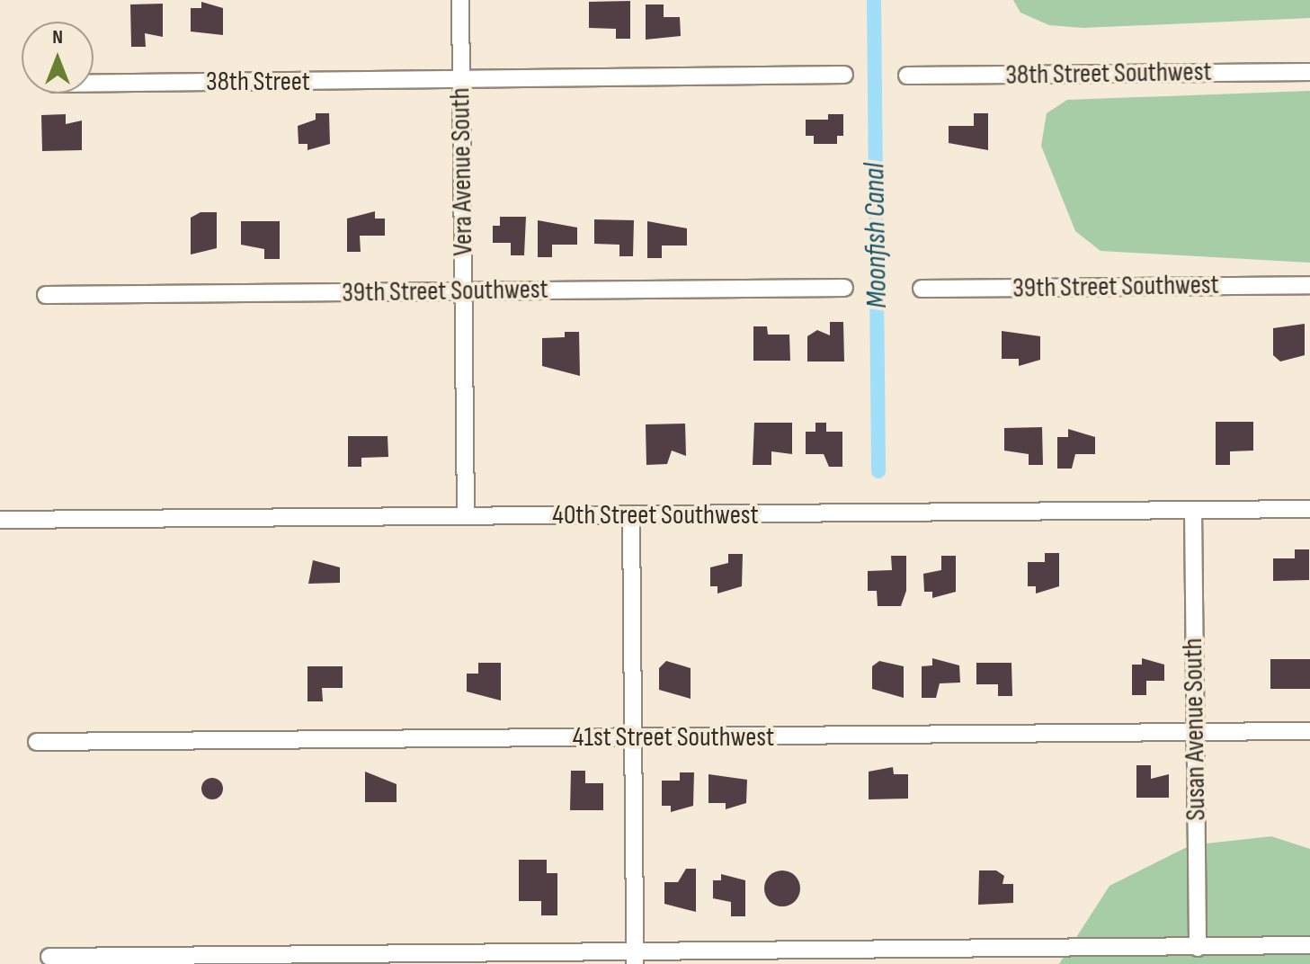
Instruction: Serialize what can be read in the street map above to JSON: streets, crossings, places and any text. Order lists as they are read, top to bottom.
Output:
{
  "streets": {
    "street": [
      "38th Street Southwest",
      "38th Street",
      "Vera Avenue South",
      "39th Street Southwest",
      "40th Street Southwest",
      "Susan Avenue South",
      "41st Street Southwest"
    ]
  },
  "crossings": [
    ["38th Street", "Vera Avenue South"],
    ["Vera Avenue South", "39th Street Southwest"],
    ["Vera Avenue South", "40th Street Southwest"],
    ["40th Street Southwest", "Susan Avenue South"],
    ["Susan Avenue South", "41st Street Southwest"]
  ],
  "water": ["Moonfish Canal"],
  "north": "top"
}
